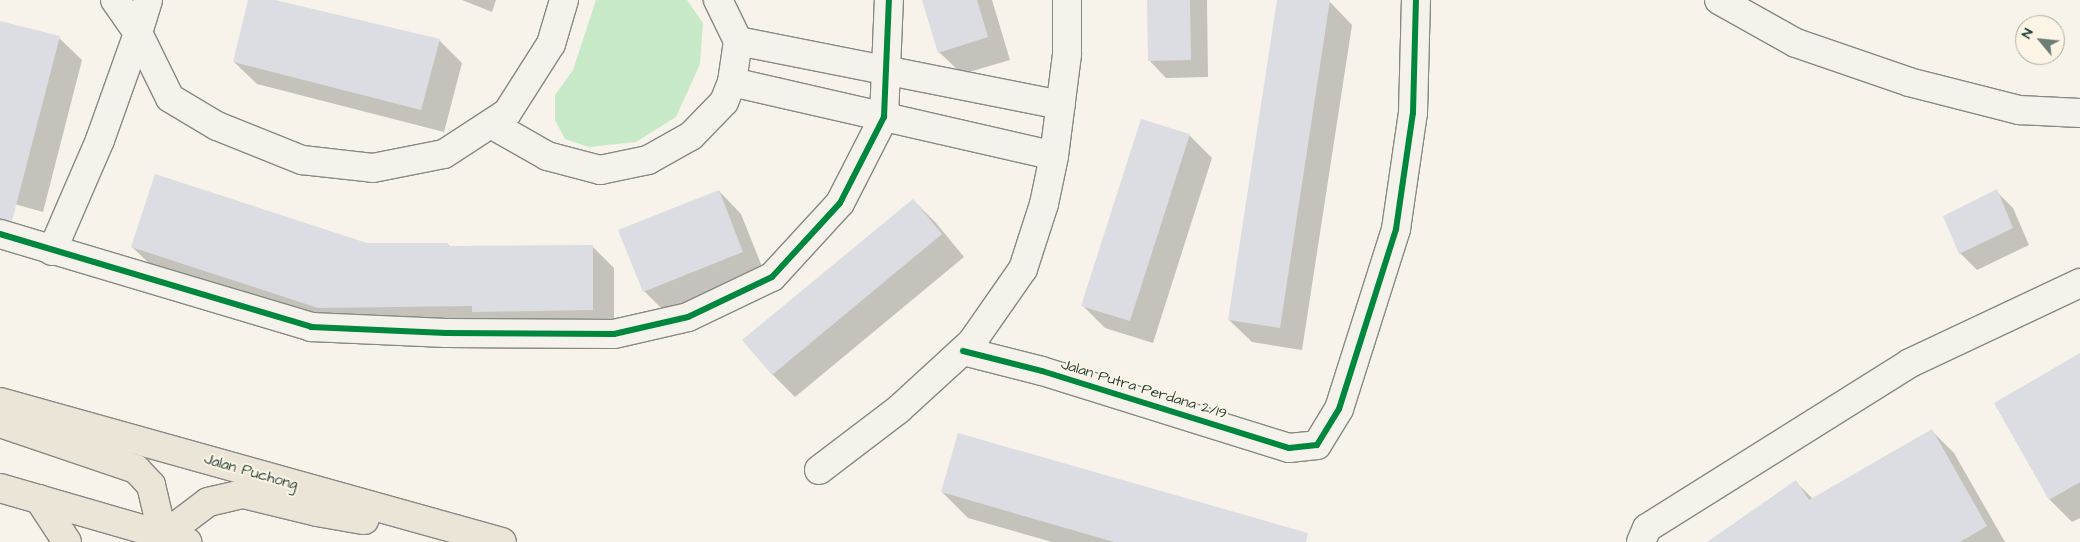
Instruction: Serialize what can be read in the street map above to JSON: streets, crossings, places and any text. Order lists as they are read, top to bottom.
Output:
{
  "streets": {
    "main road": ["Jalan Puchong"],
    "street": ["Jalan Putra Perdana 2/19"]
  },
  "north": "top left"
}
